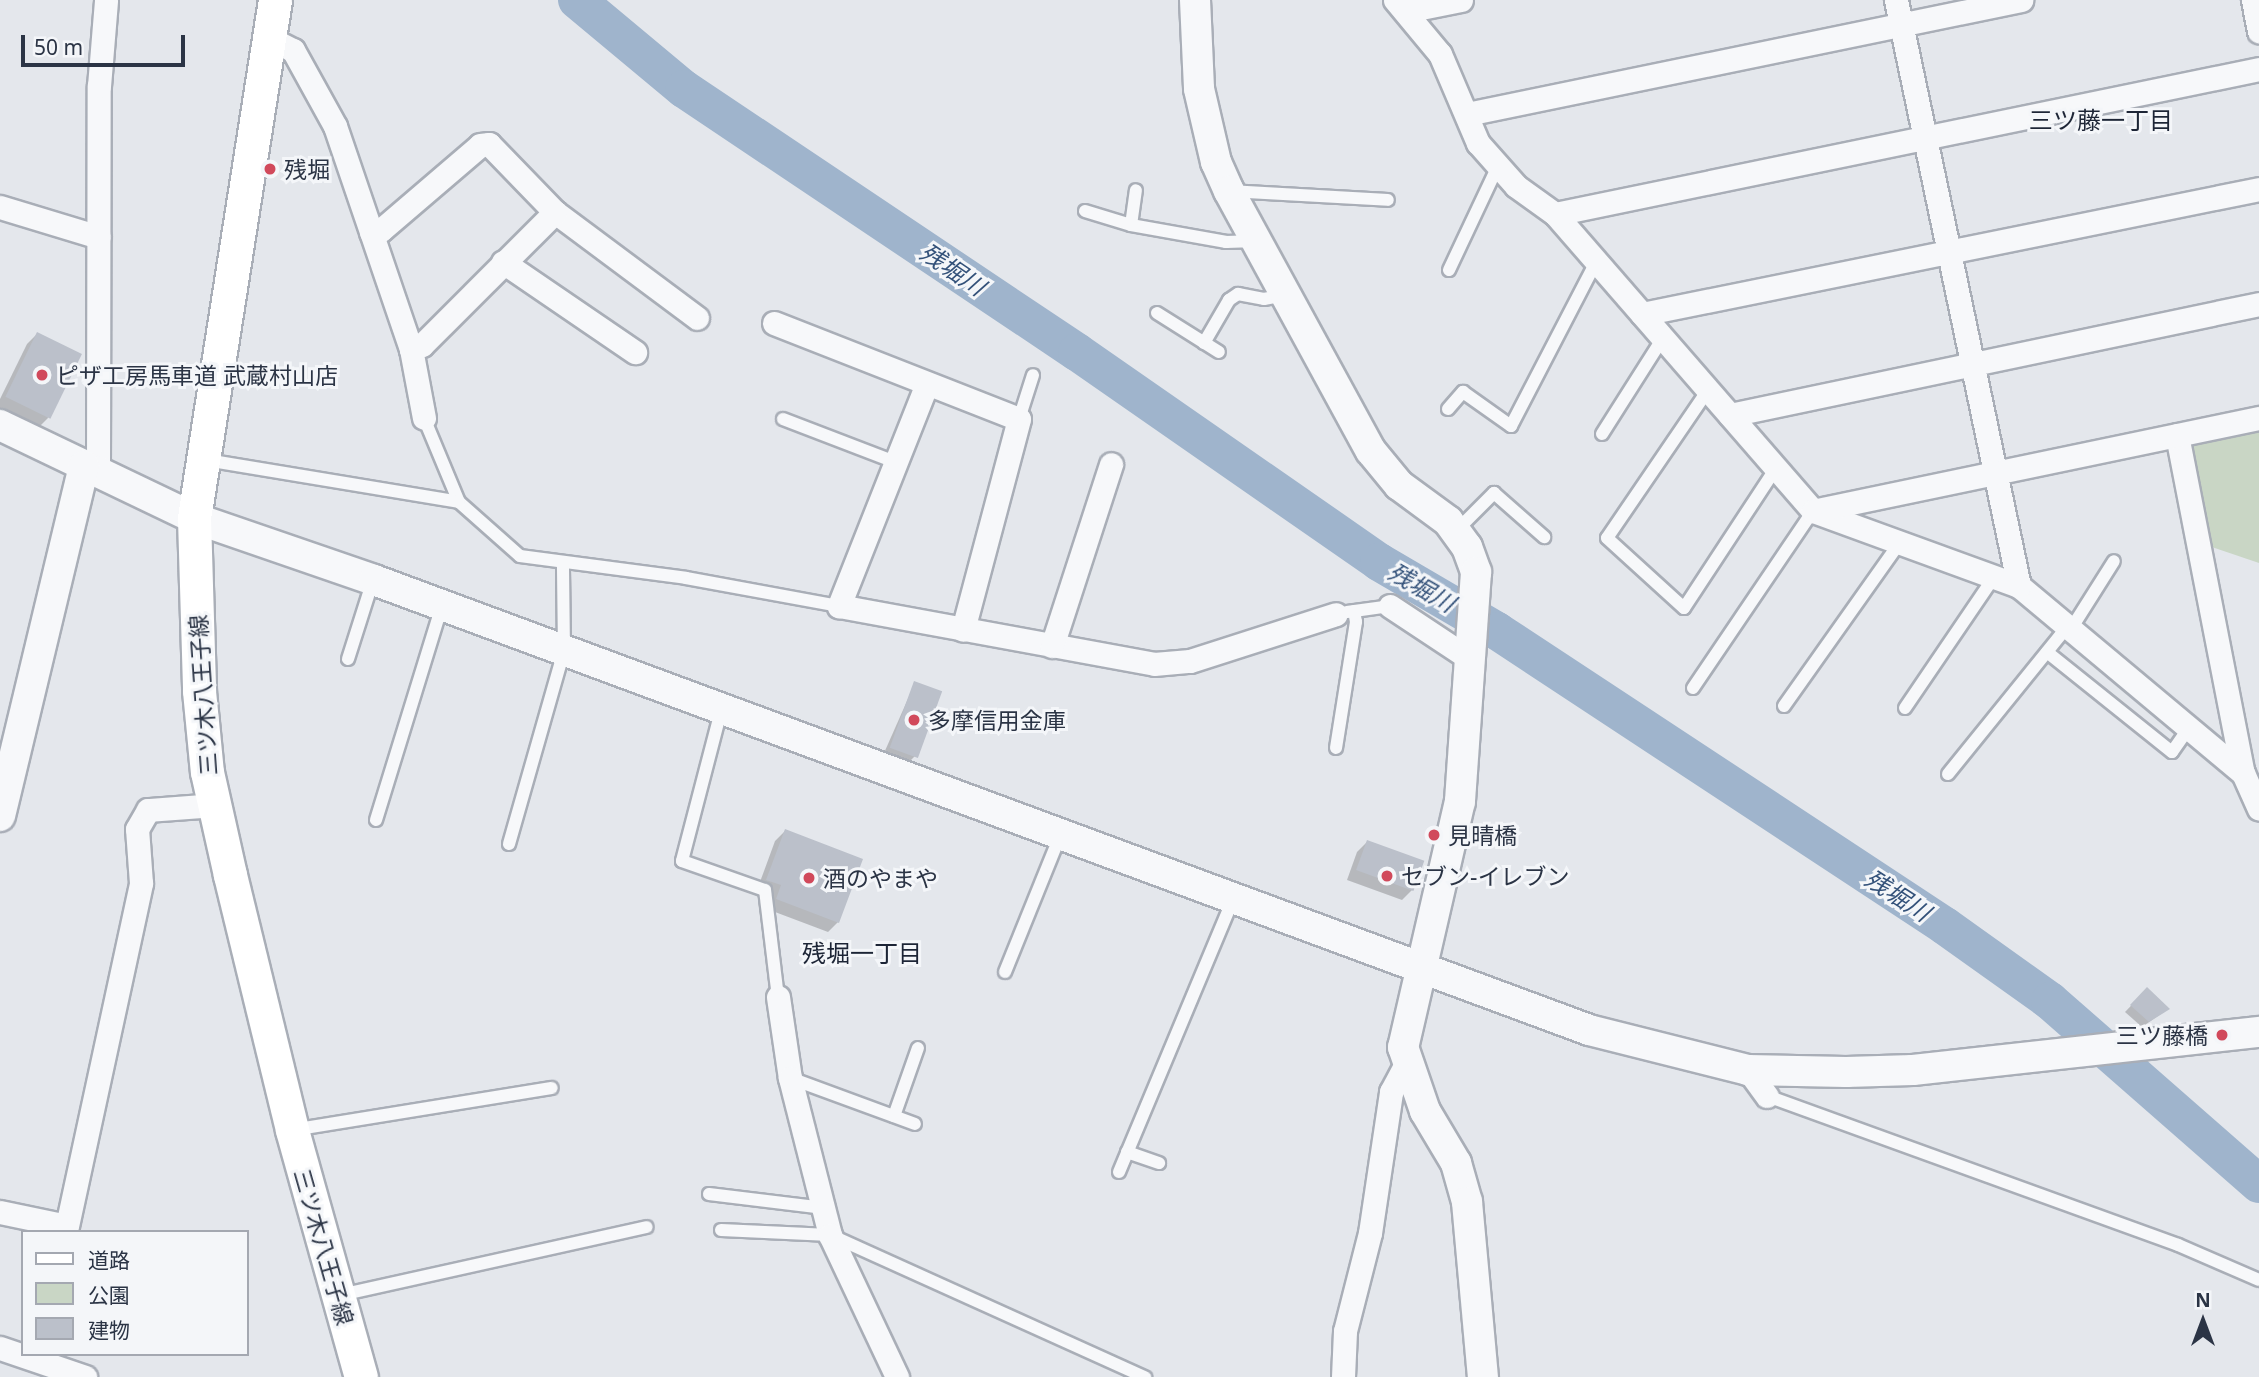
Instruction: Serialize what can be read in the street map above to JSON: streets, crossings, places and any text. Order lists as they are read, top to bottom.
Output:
{
  "streets": {
    "main road": ["三ツ木八王子線"]
  },
  "districts": ["三ツ藤一丁目", "残堀一丁目"],
  "water": ["残堀川"],
  "places": [
    "残堀",
    "ピザ工房馬車道 武蔵村山店",
    "多摩信用金庫",
    "見晴橋",
    "セブン-イレブン",
    "酒のやまや",
    "三ツ藤橋"
  ],
  "legend": ["道路", "公園", "建物"],
  "scale_bar": "50 m",
  "north": "top"
}
